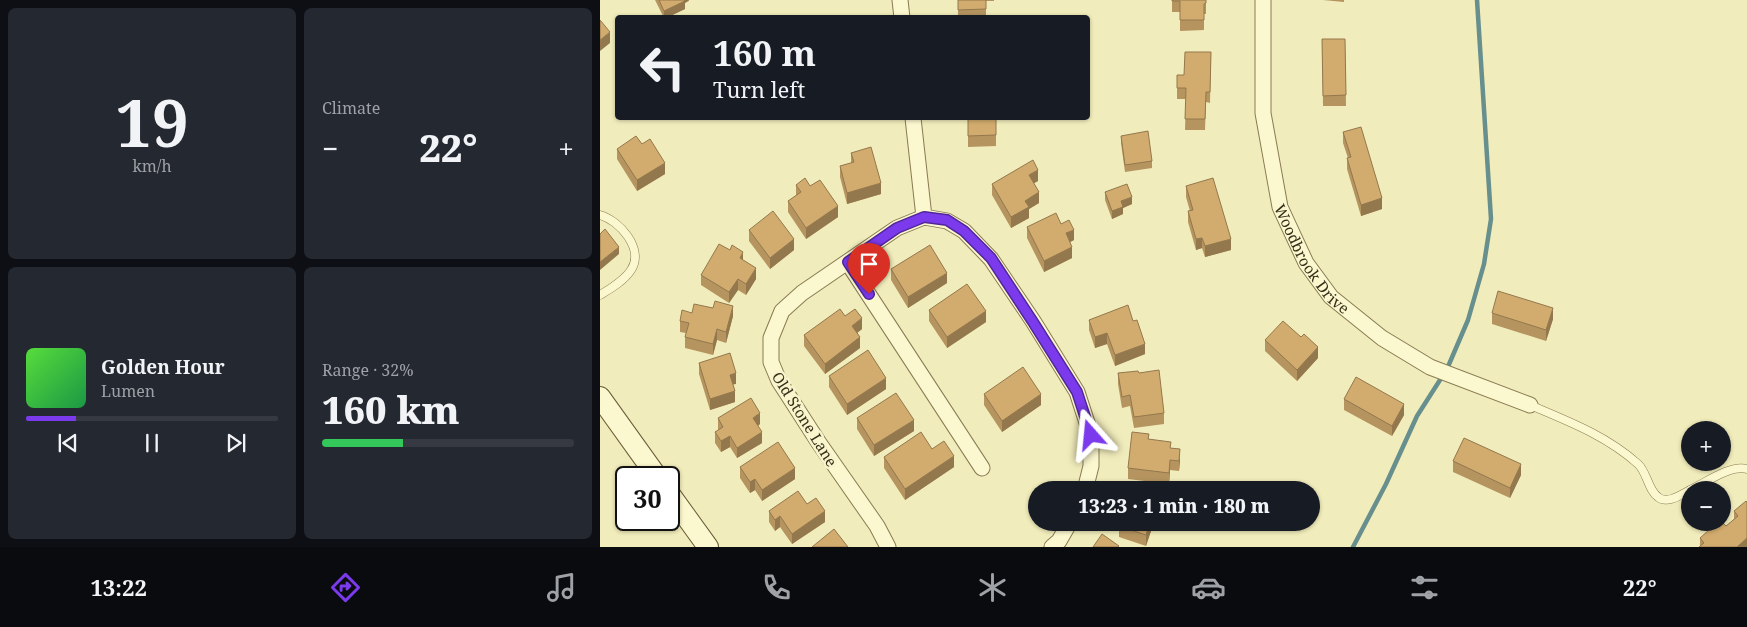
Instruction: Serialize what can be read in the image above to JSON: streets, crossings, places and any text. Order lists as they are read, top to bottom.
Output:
{
  "streets": {
    "street": ["Woodbrook Drive", "Old Stone Lane"]
  },
  "page": {
    "tile": [
      ["19", "km/h"],
      "Climate",
      ["Range · 32%", "160 km"]
    ],
    "turn": ["160 m", "Turn left"],
    "heat": ["−", "22°", "+"],
    "song": ["Golden Hour", "Lumen"],
    "map_buttons": ["+", "−"],
    "limit": "30",
    "trip": "13:23 · 1 min · 180 m",
    "tabs": ["13:22", "22°"]
  }
}
